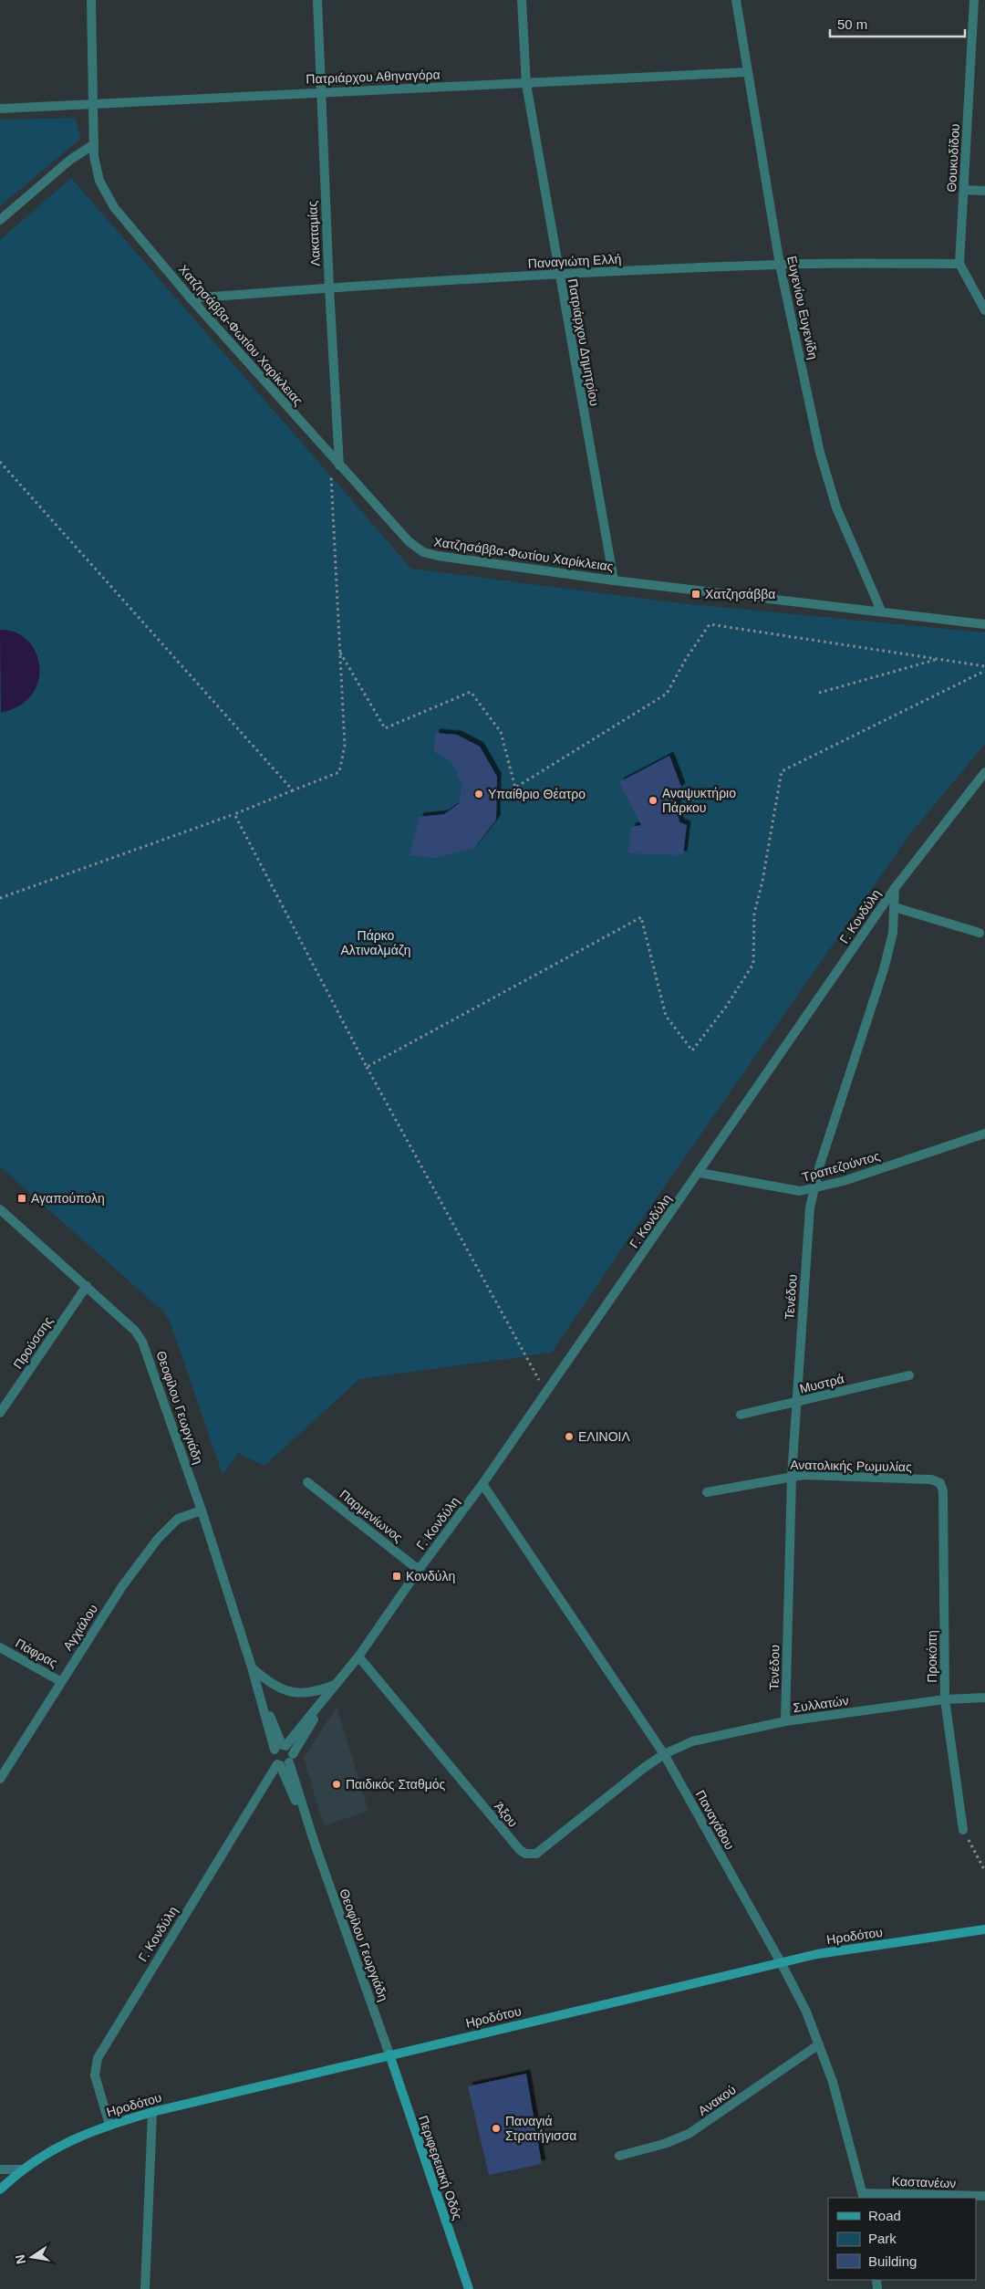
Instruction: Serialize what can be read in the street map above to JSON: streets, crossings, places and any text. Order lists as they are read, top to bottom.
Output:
{
  "streets": {
    "main road": ["Ηροδότου", "Περιφερειακή Οδός"],
    "street": [
      "Πατριάρχου Αθηναγόρα",
      "Θουκυδίδου",
      "Λακαταμίας",
      "Παναγιώτη Ελλή",
      "Ευγενίου Ευγενίδη",
      "Χατζησάββα-Φωτίου Χαρίκλειας",
      "Πατριάρχου Δημητρίου",
      "Γ. Κονδύλη",
      "Τραπεζούντος",
      "Τενέδου",
      "Προύσσης",
      "Μυστρά",
      "Θεοφίλου Γεωργιάδη",
      "Ανατολικής Ρωμυλίας",
      "Παρμενίωνος",
      "Αγχιάλου",
      "Πάφρας",
      "Προκόπη",
      "Συλλατών",
      "Άξου",
      "Παναγάθου",
      "Ανακού",
      "Καστανέων"
    ]
  },
  "crossings": [
    ["Πατριάρχου Αθηναγόρα", "Λακαταμίας"],
    ["Πατριάρχου Αθηναγόρα", "Ευγενίου Ευγενίδη"],
    ["Πατριάρχου Αθηναγόρα", "Χατζησάββα-Φωτίου Χαρίκλειας"],
    ["Πατριάρχου Αθηναγόρα", "Πατριάρχου Δημητρίου"],
    ["Θουκυδίδου", "Παναγιώτη Ελλή"],
    ["Λακαταμίας", "Παναγιώτη Ελλή"],
    ["Λακαταμίας", "Χατζησάββα-Φωτίου Χαρίκλειας"],
    ["Παναγιώτη Ελλή", "Ευγενίου Ευγενίδη"],
    ["Παναγιώτη Ελλή", "Χατζησάββα-Φωτίου Χαρίκλειας"],
    ["Παναγιώτη Ελλή", "Πατριάρχου Δημητρίου"],
    ["Ευγενίου Ευγενίδη", "Χατζησάββα-Φωτίου Χαρίκλειας"],
    ["Χατζησάββα-Φωτίου Χαρίκλειας", "Πατριάρχου Δημητρίου"],
    ["Γ. Κονδύλη", "Τραπεζούντος"],
    ["Γ. Κονδύλη", "Τενέδου"],
    ["Γ. Κονδύλη", "Θεοφίλου Γεωργιάδη"],
    ["Γ. Κονδύλη", "Παρμενίωνος"],
    ["Γ. Κονδύλη", "Άξου"],
    ["Γ. Κονδύλη", "Παναγάθου"],
    ["Γ. Κονδύλη", "Ηροδότου"],
    ["Τραπεζούντος", "Τενέδου"],
    ["Τενέδου", "Μυστρά"],
    ["Τενέδου", "Ανατολικής Ρωμυλίας"],
    ["Τενέδου", "Συλλατών"],
    ["Προύσσης", "Θεοφίλου Γεωργιάδη"],
    ["Θεοφίλου Γεωργιάδη", "Αγχιάλου"],
    ["Θεοφίλου Γεωργιάδη", "Ηροδότου"],
    ["Θεοφίλου Γεωργιάδη", "Περιφερειακή Οδός"],
    ["Ανατολικής Ρωμυλίας", "Προκόπη"],
    ["Αγχιάλου", "Πάφρας"],
    ["Προκόπη", "Συλλατών"],
    ["Συλλατών", "Άξου"],
    ["Συλλατών", "Παναγάθου"],
    ["Άξου", "Παναγάθου"],
    ["Παναγάθου", "Ηροδότου"],
    ["Παναγάθου", "Ανακού"],
    ["Παναγάθου", "Καστανέων"],
    ["Ηροδότου", "Περιφερειακή Οδός"]
  ],
  "parks": ["Πάρκο Αλτιναλμάζη"],
  "places": {
    "transit": ["Χατζησάββα", "Αγαπούπολη", "Κονδύλη"],
    "other": [
      "Υπαίθριο Θέατρο",
      "Αναψυκτήριο Πάρκου",
      "ΕΛΙΝΟΙΛ",
      "Παιδικός Σταθμός",
      "Παναγιά Στρατήγισσα"
    ]
  },
  "legend": ["Road", "Park", "Building"],
  "scale_bar": "50 m",
  "north": "left"
}
